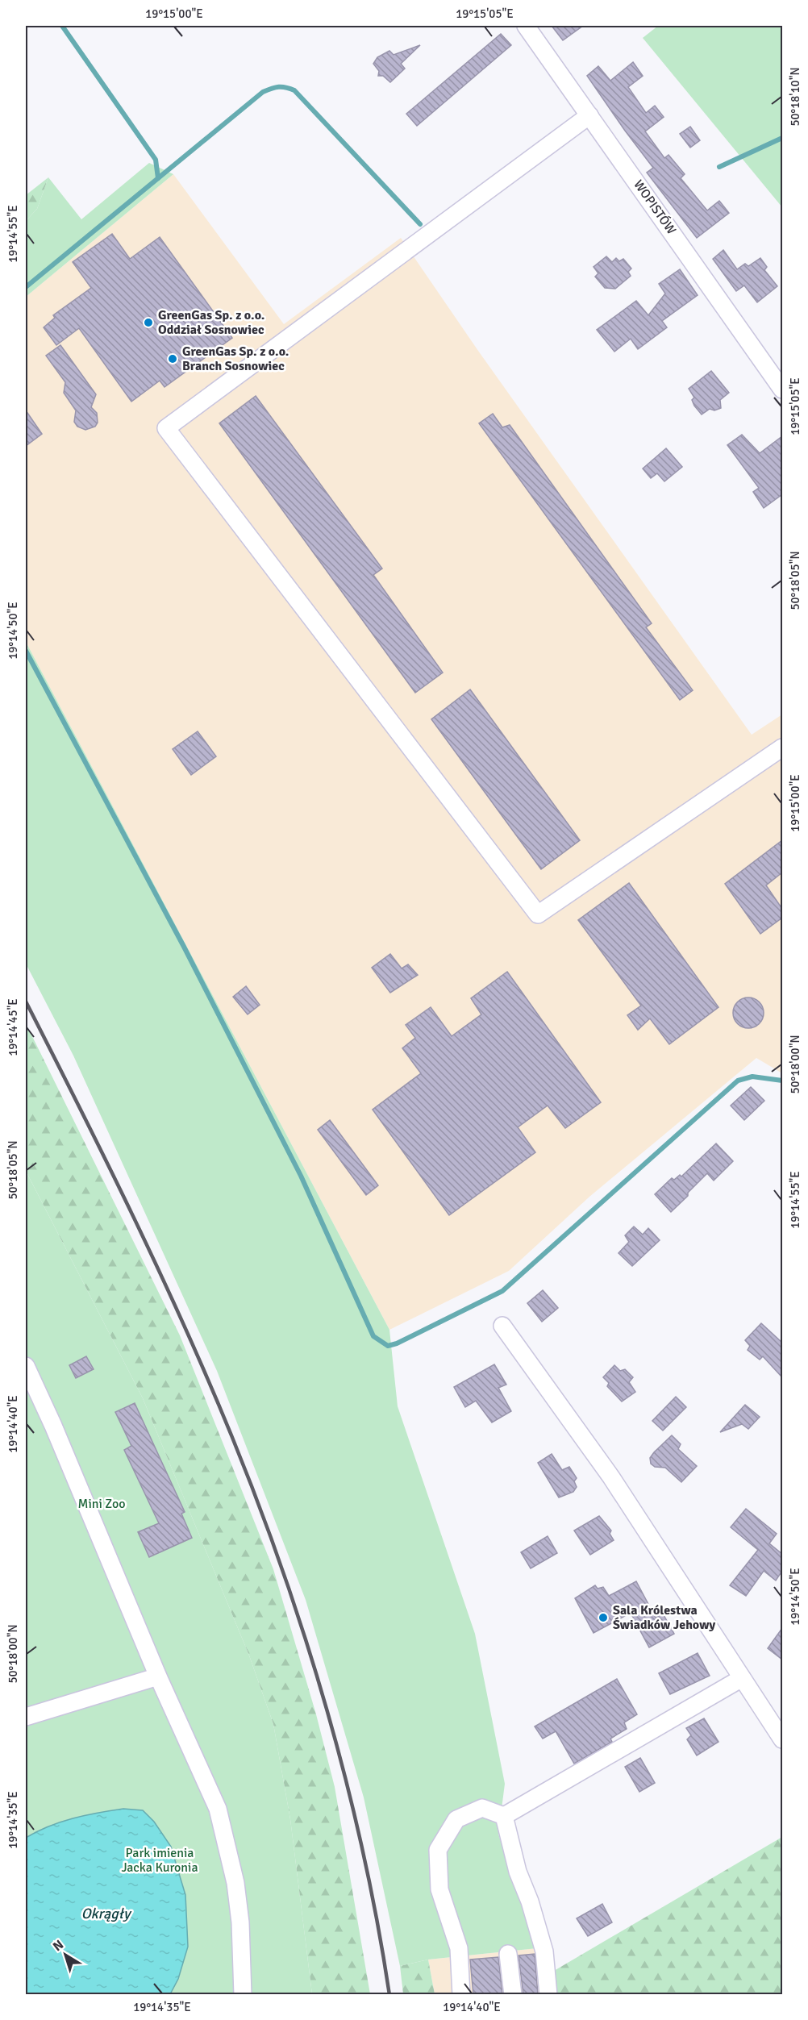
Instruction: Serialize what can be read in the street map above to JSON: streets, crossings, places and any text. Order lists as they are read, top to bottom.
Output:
{
  "streets": {
    "street": ["WOPISTÓW"]
  },
  "water": ["Okrągły"],
  "parks": ["Mini Zoo", "Park imienia Jacka Kuronia"],
  "places": ["GreenGas Sp. z o.o. Oddział Sosnowiec", "GreenGas Sp. z o.o. Branch Sosnowiec", "Sala Królestwa Świadków Jehowy"],
  "north": "top left",
  "coordinates": [
    "19°15'00\"E",
    "19°15'05\"E",
    "50°18'10\"N",
    "19°14'55\"E",
    "50°18'05\"N",
    "19°14'50\"E",
    "19°14'45\"E",
    "50°18'00\"N",
    "19°14'40\"E",
    "19°14'35\"E"
  ]
}
